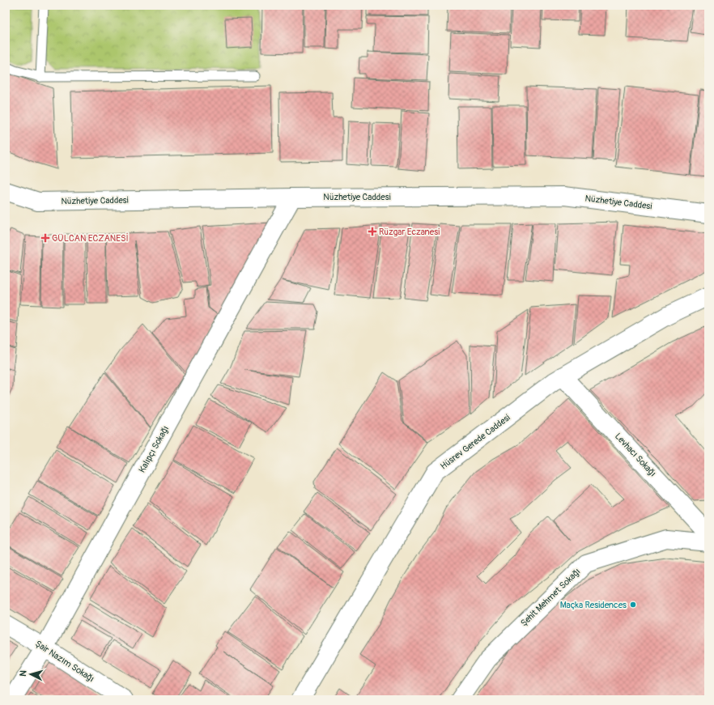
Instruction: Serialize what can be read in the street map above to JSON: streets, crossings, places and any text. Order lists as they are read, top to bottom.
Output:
{
  "streets": {
    "street": [
      "Nüzhetiye Caddesi",
      "Hüsrev Gerede Caddesi",
      "Kalıpçı Sokağı",
      "Levhacı Sokağı",
      "Şehit Mehmet Sokağı",
      "Şair Nazım Sokağı"
    ]
  },
  "crossings": [
    ["Nüzhetiye Caddesi", "Kalıpçı Sokağı"],
    ["Hüsrev Gerede Caddesi", "Levhacı Sokağı"],
    ["Kalıpçı Sokağı", "Şair Nazım Sokağı"]
  ],
  "places": {
    "health": ["Rüzgar Eczanesi", "GÜLCAN ECZANESİ"],
    "other": ["Maçka Residences"]
  },
  "north": "left"
}
